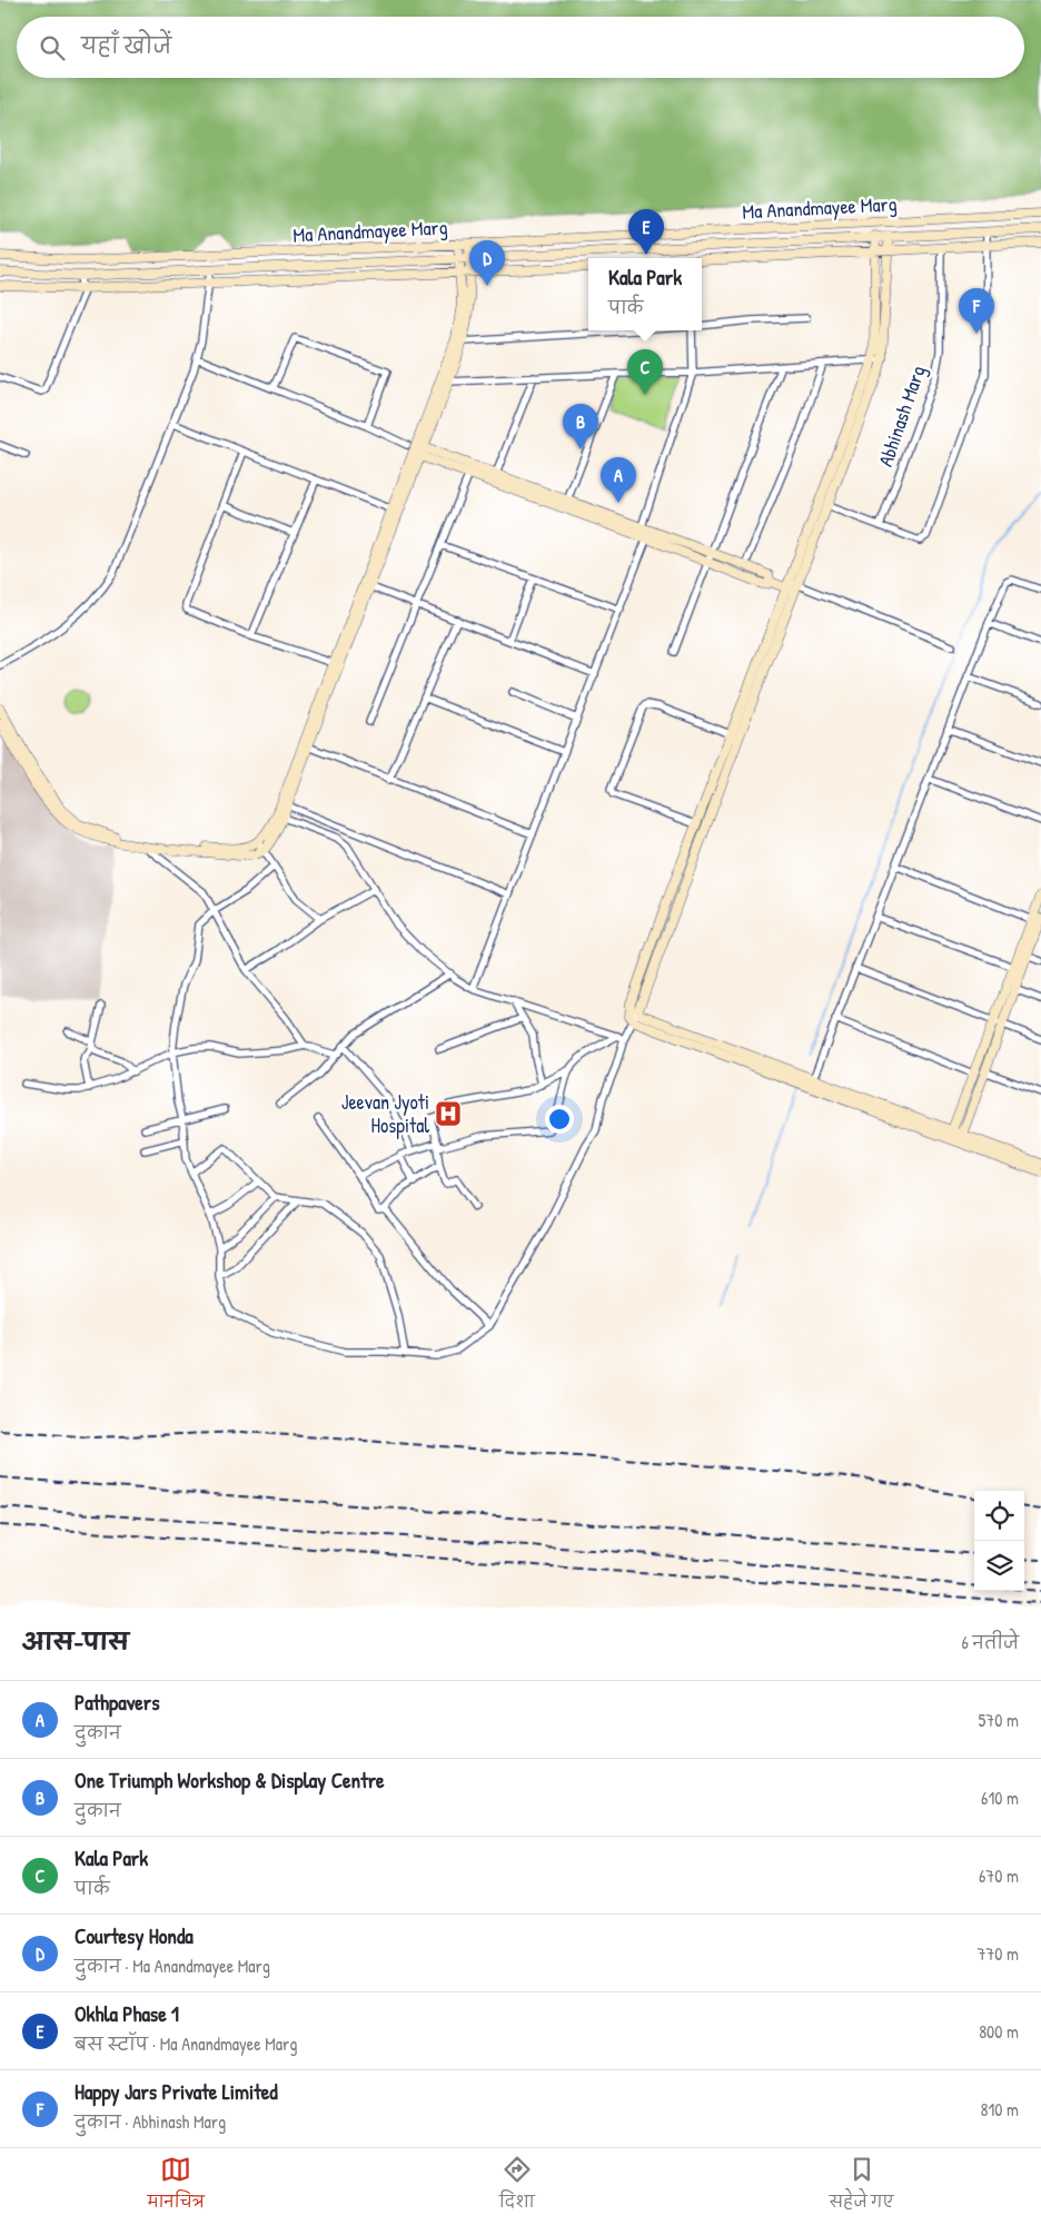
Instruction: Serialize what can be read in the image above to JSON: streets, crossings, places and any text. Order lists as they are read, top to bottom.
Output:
{
  "streets": {
    "street": ["Ma Anandmayee Marg", "Abhinash Marg"]
  },
  "places": {
    "hospital": ["Jeevan Jyoti Hospital"]
  },
  "page": {
    "search": "यहाँ खोजें",
    "pins": [
      "E",
      "D",
      "F",
      "C",
      "B",
      "A"
    ],
    "popup": ["Kala Park", "पार्क"],
    "heading": ["आस-पास", "6 नतीजे"],
    "list": [
      {
        "mark": "A",
        "name": "Pathpavers",
        "note": "दुकान",
        "value": "570 m"
      },
      {
        "mark": "B",
        "name": "One Triumph Workshop & Display Centre",
        "note": "दुकान",
        "value": "610 m"
      },
      {
        "mark": "C",
        "name": "Kala Park",
        "note": "पार्क",
        "value": "670 m"
      },
      {
        "mark": "D",
        "name": "Courtesy Honda",
        "note": "दुकान · Ma Anandmayee Marg",
        "value": "770 m"
      },
      {
        "mark": "E",
        "name": "Okhla Phase 1",
        "note": "बस स्टॉप · Ma Anandmayee Marg",
        "value": "800 m"
      },
      {
        "mark": "F",
        "name": "Happy Jars Private Limited",
        "note": "दुकान · Abhinash Marg",
        "value": "810 m"
      }
    ],
    "nav": ["मानचित्र", "दिशा", "सहेजे गए"]
  }
}
